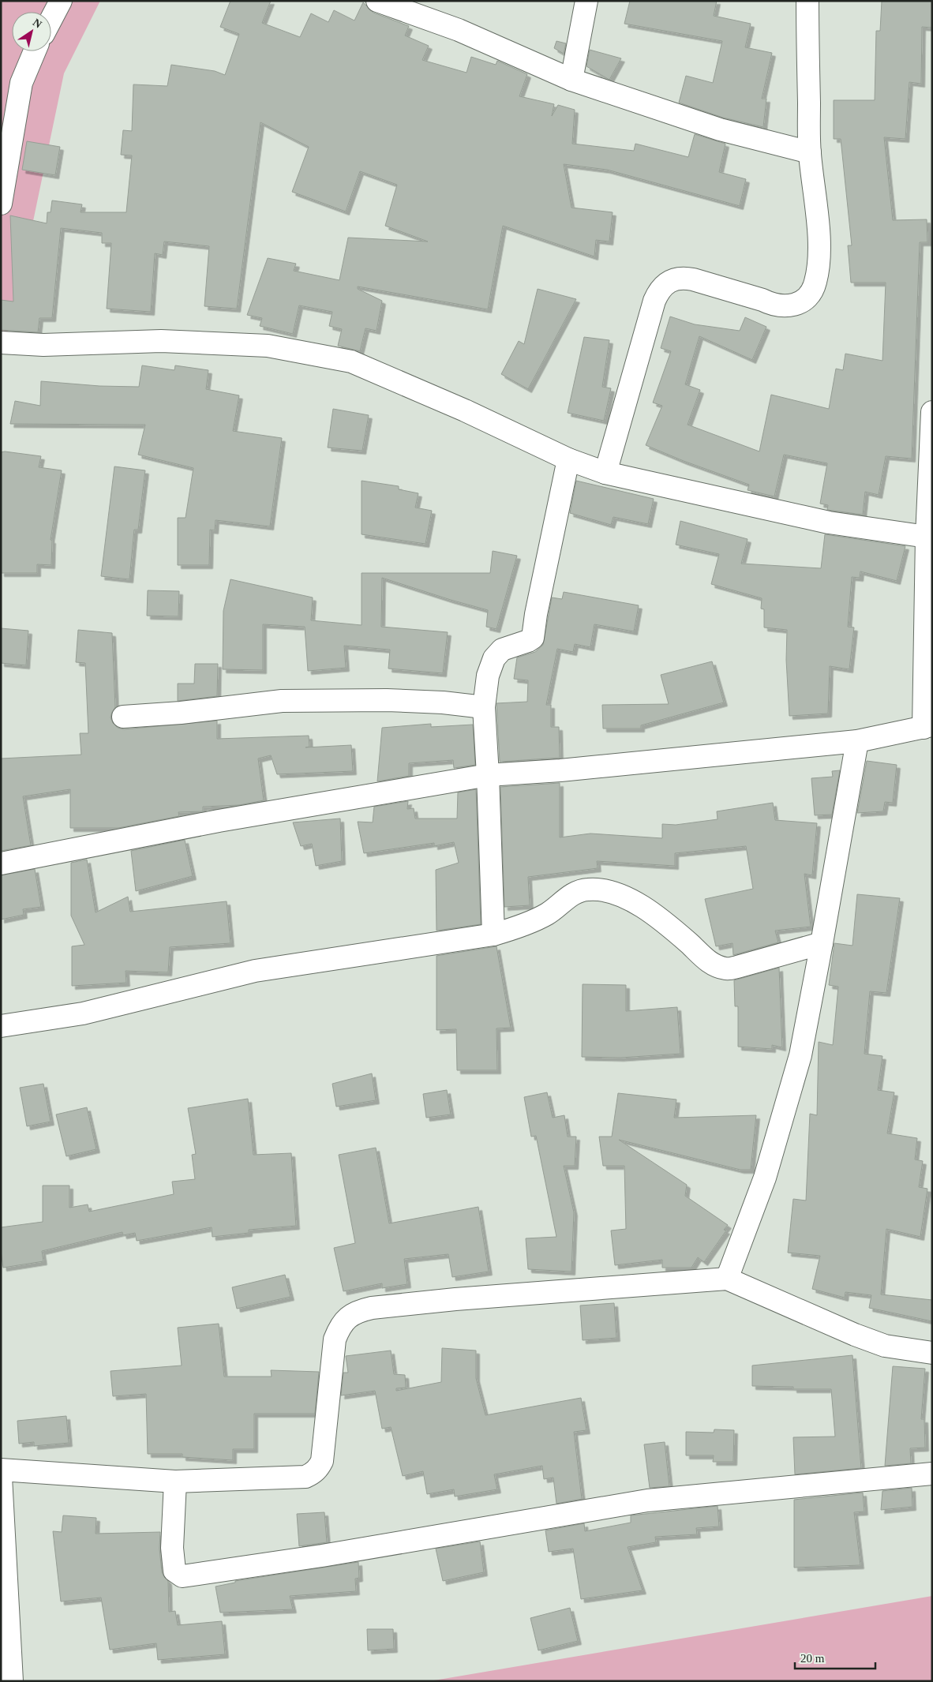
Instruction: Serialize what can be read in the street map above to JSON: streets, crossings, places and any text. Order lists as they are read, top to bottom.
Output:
{
  "scale_bar": "20 m",
  "north": "top right"
}
